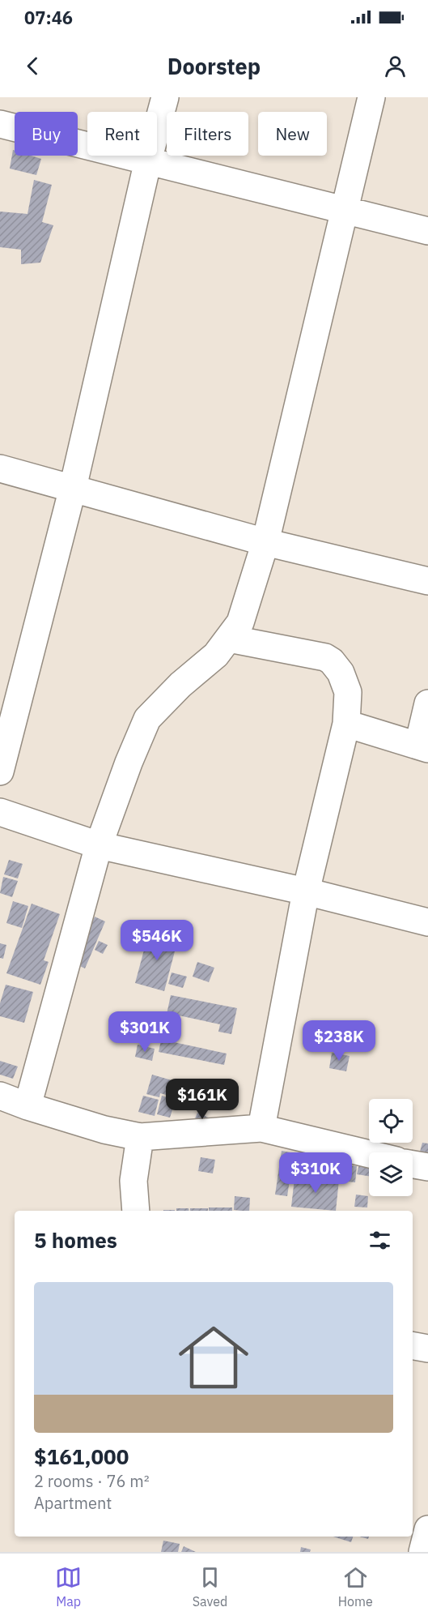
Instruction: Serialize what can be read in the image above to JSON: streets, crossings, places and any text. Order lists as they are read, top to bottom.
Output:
{
  "page": {
    "status": "07:46",
    "header": "Doorstep",
    "chip": [
      "Buy",
      "Rent",
      "Filters",
      "New"
    ],
    "price": [
      "$546K",
      "$301K",
      "$238K",
      "$161K",
      "$310K"
    ],
    "heading": "5 homes",
    "list": [
      {
        "name": "$161,000",
        "note": "2 rooms · 76 m² · Apartment"
      }
    ],
    "tabs": ["Map", "Saved", "Home"]
  }
}
